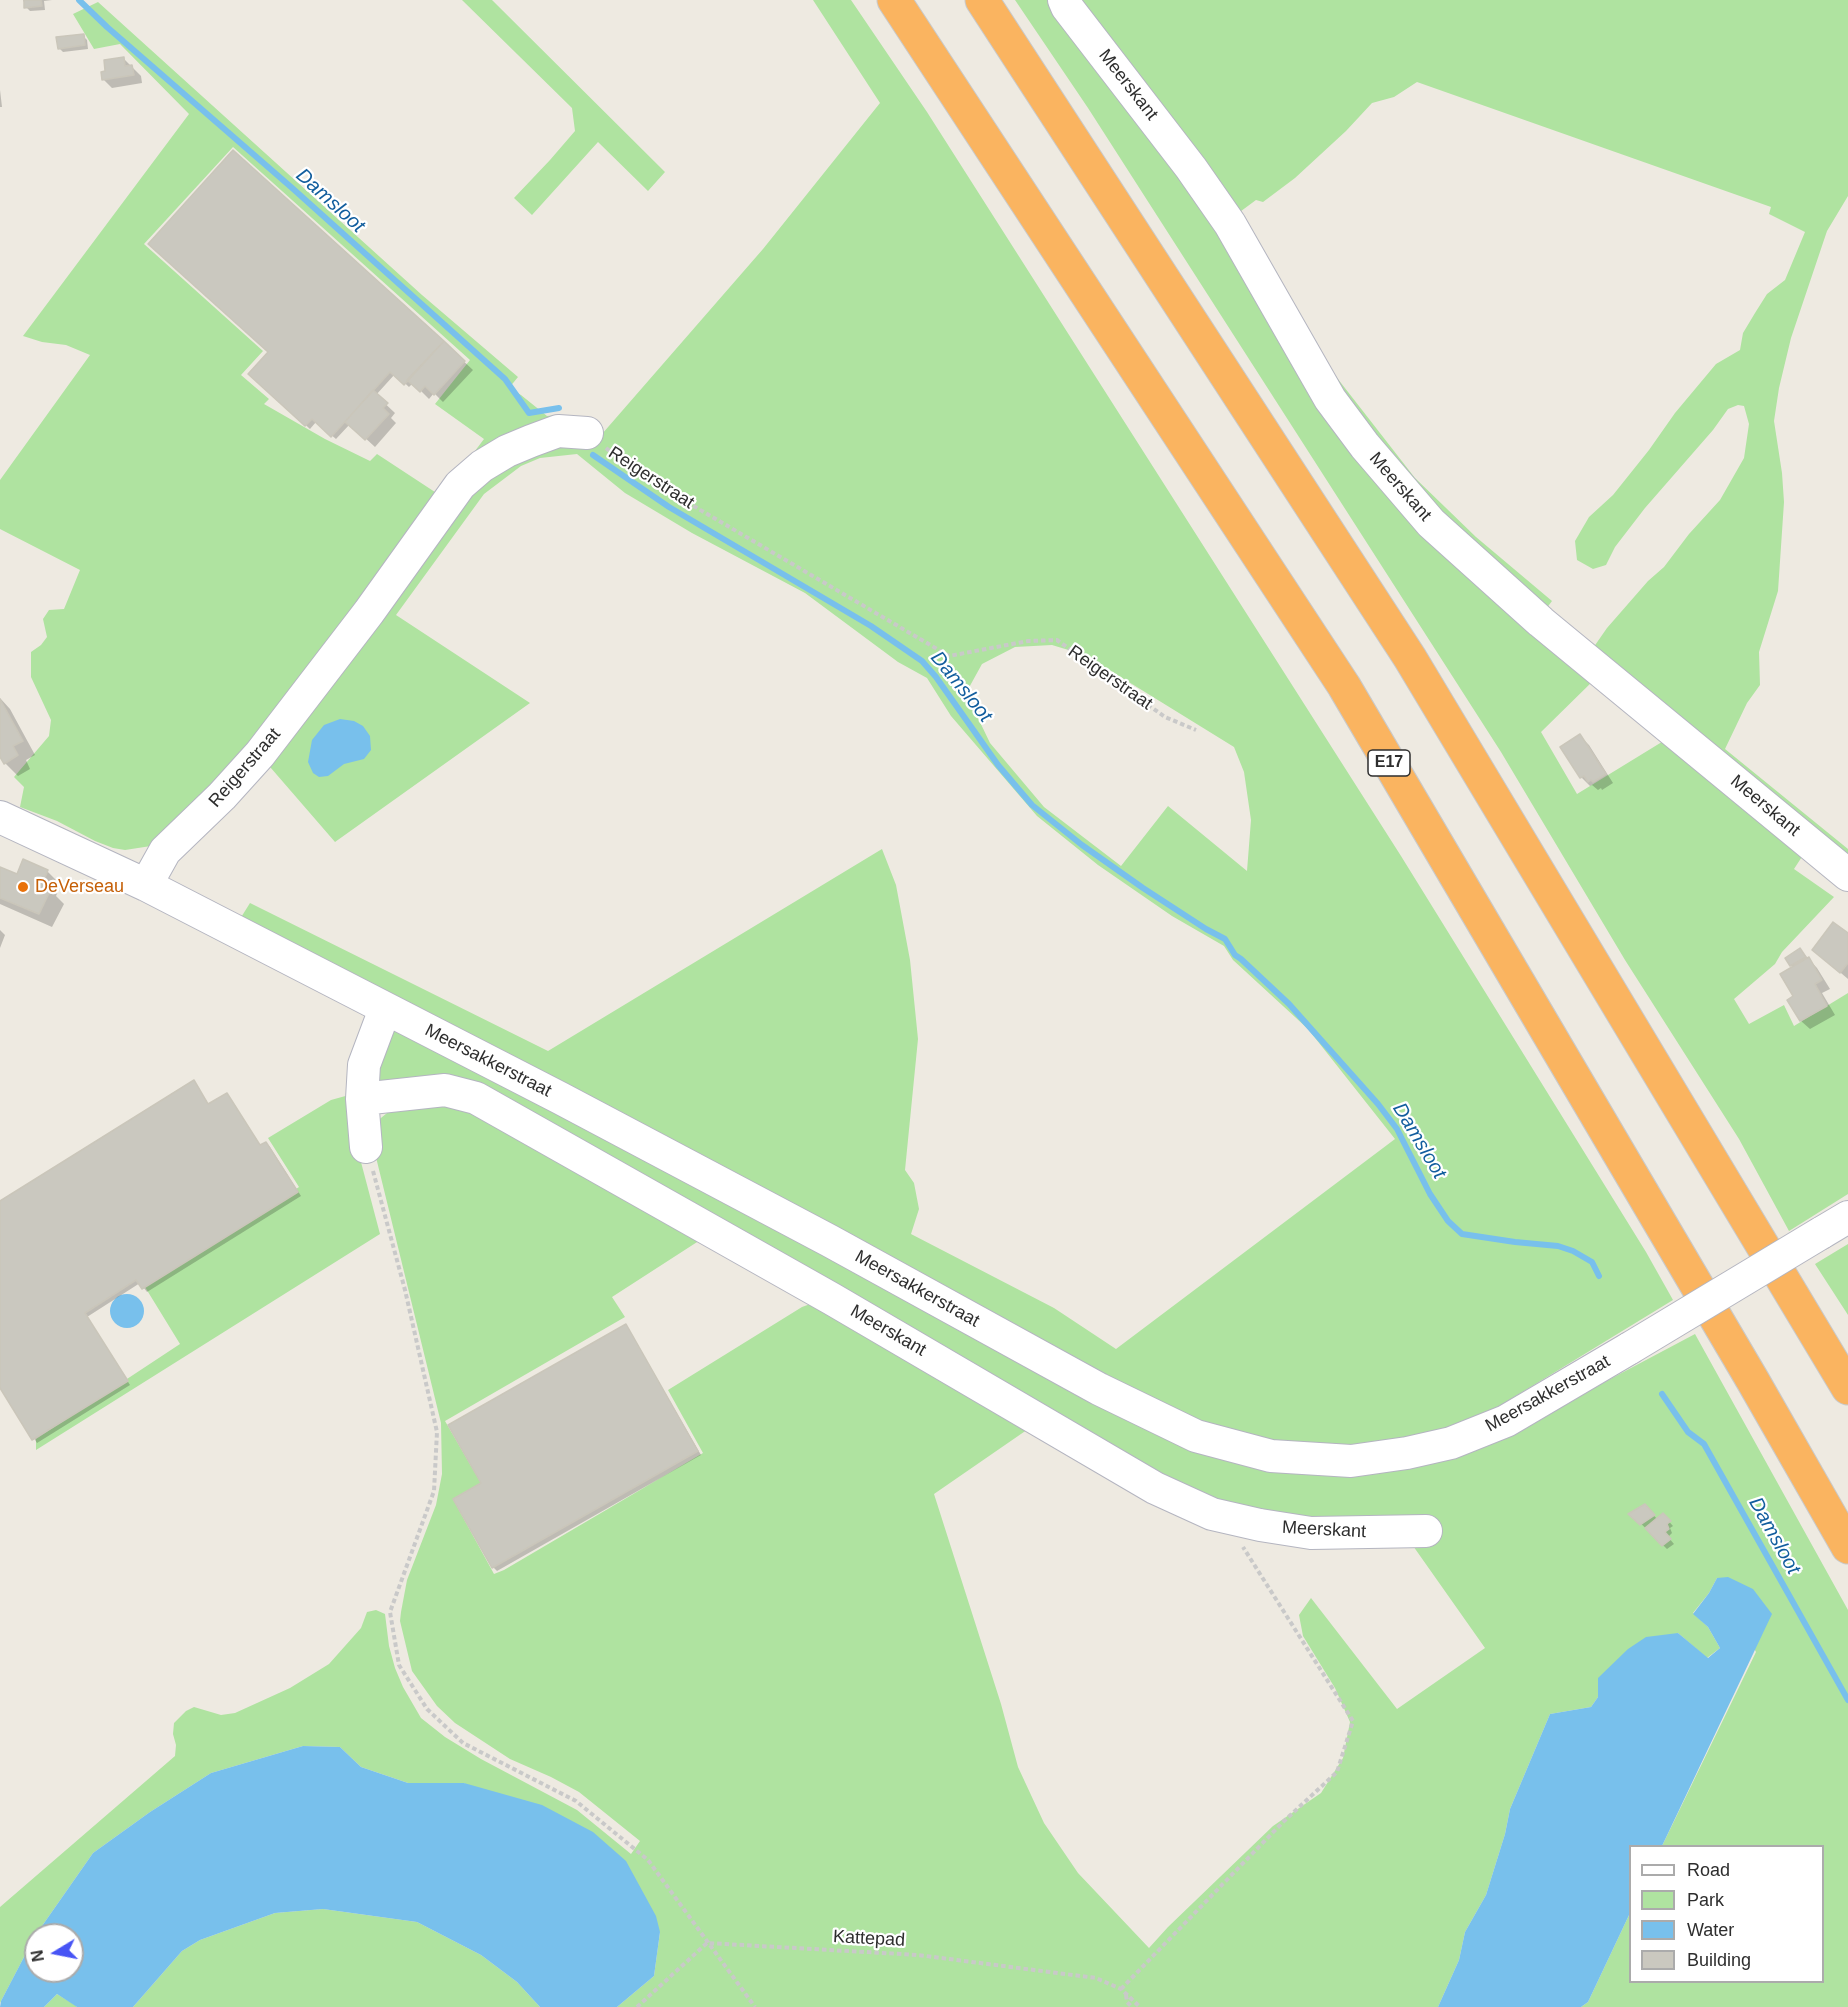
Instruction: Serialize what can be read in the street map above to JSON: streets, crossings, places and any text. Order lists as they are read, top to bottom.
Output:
{
  "streets": {
    "highway": ["E17"],
    "street": ["Meerskant", "Reigerstraat", "Meersakkerstraat"],
    "path": ["Kattepad"]
  },
  "crossings": [
    ["Reigerstraat", "Meersakkerstraat"]
  ],
  "water": ["Damsloot"],
  "places": ["DeVerseau"],
  "legend": [
    "Road",
    "Park",
    "Water",
    "Building"
  ],
  "north": "left"
}
